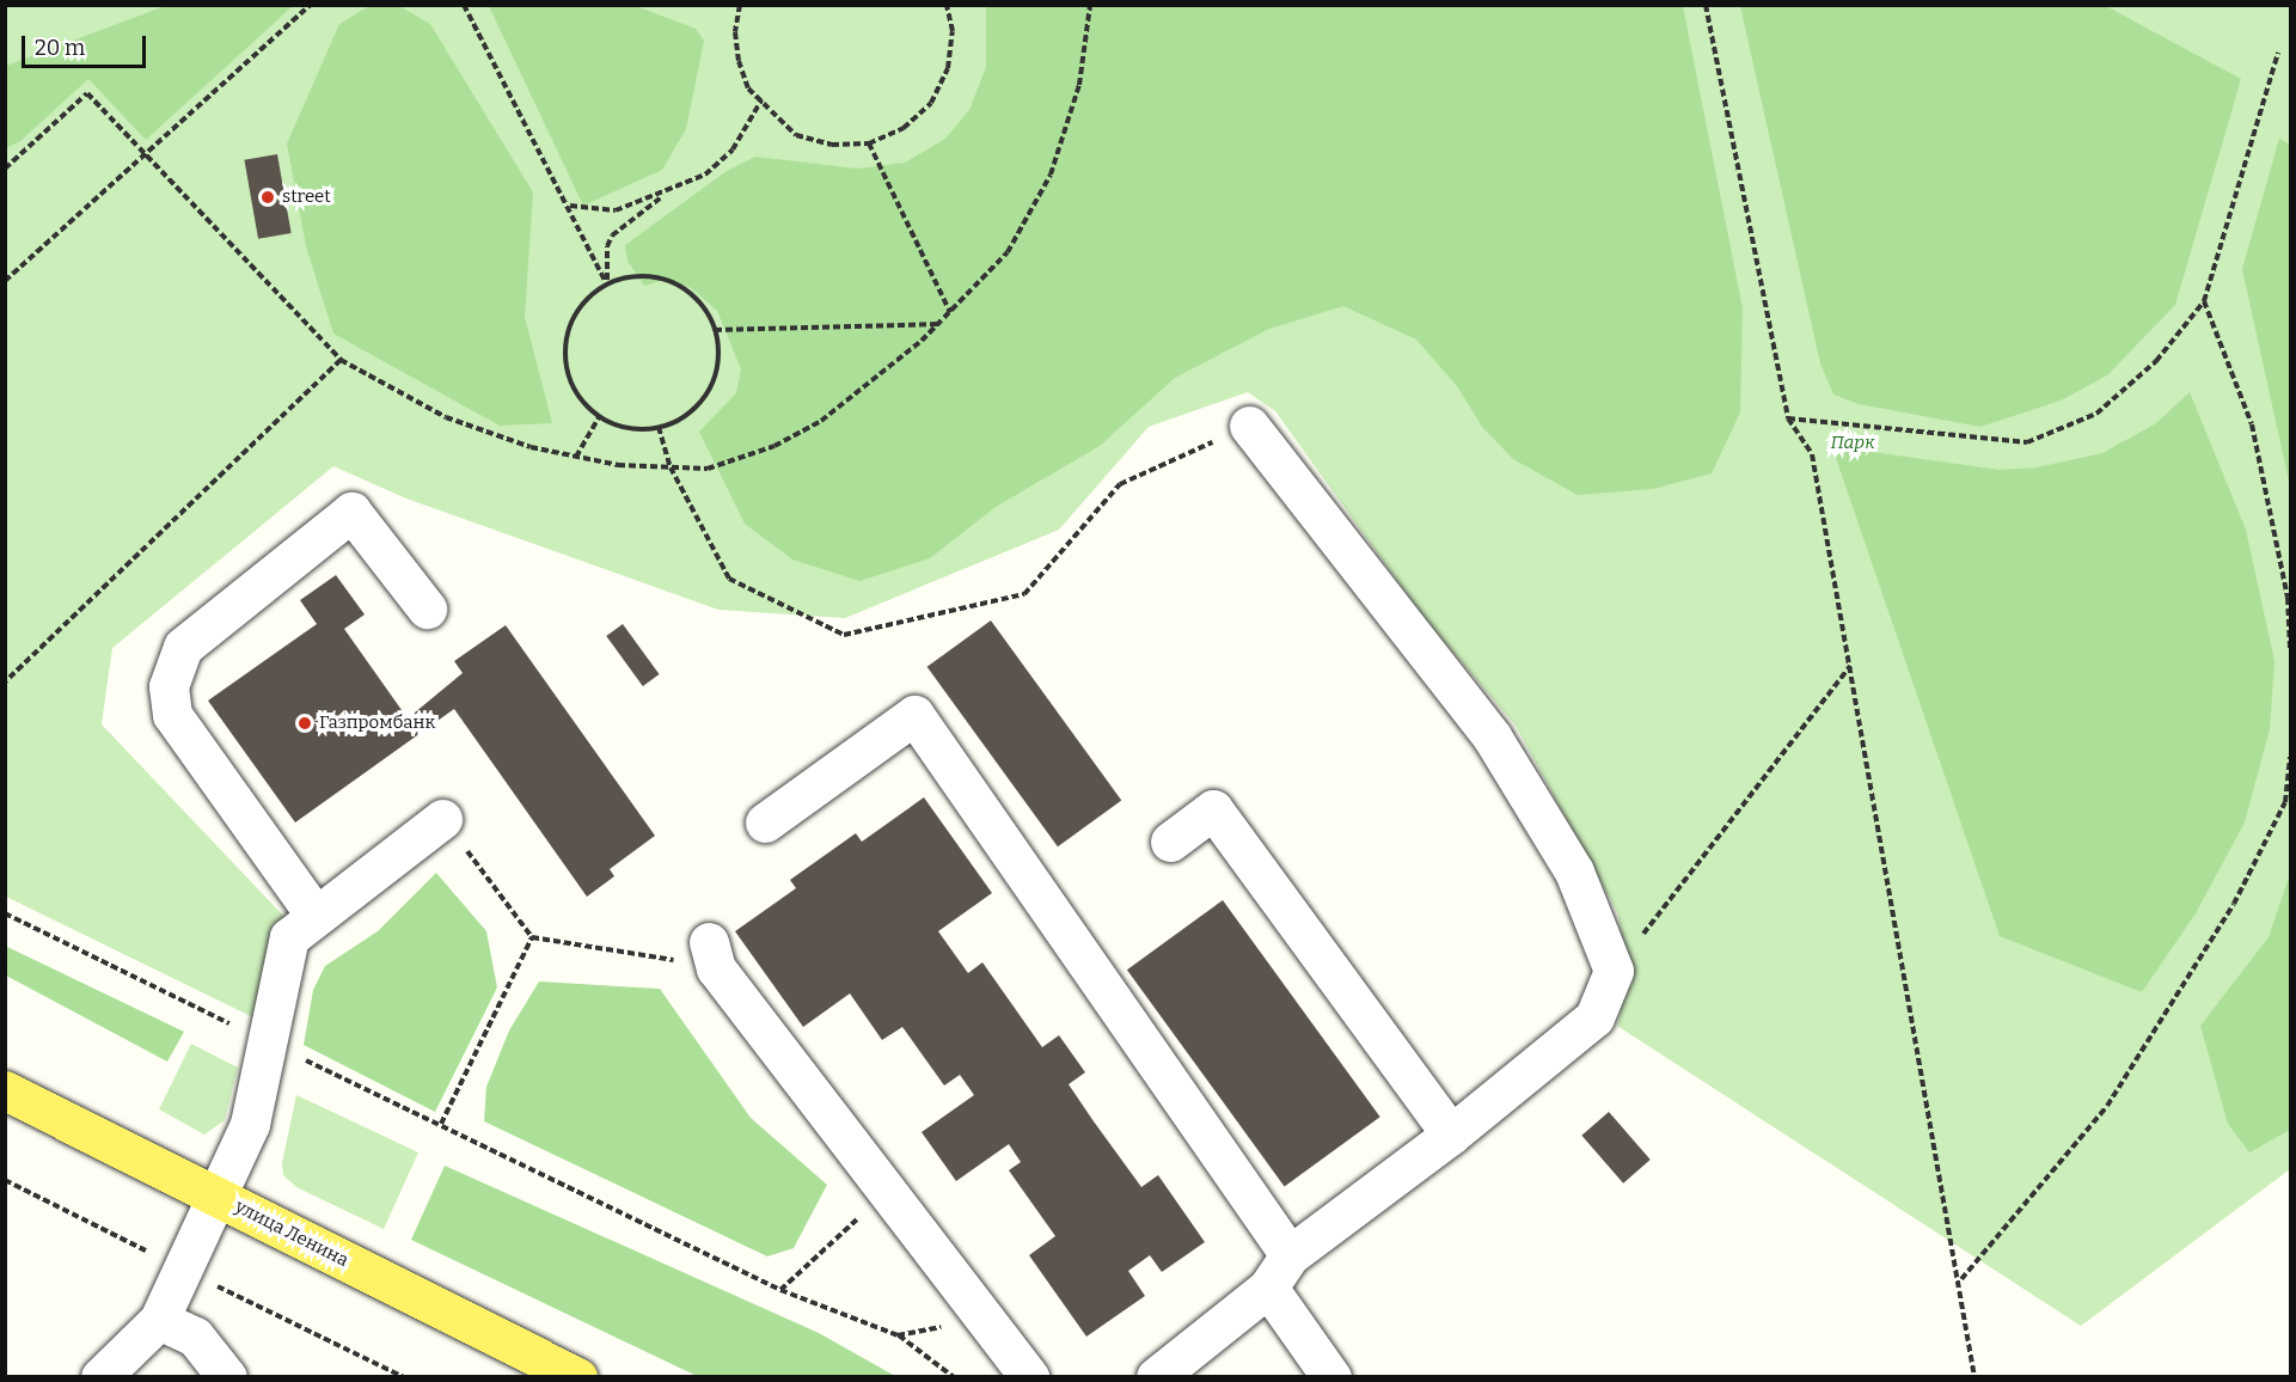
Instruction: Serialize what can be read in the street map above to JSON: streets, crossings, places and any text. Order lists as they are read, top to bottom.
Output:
{
  "streets": {
    "main road": ["улица Ленина"]
  },
  "parks": ["Парк"],
  "places": ["street", "Газпромбанк"],
  "scale_bar": "20 m"
}
